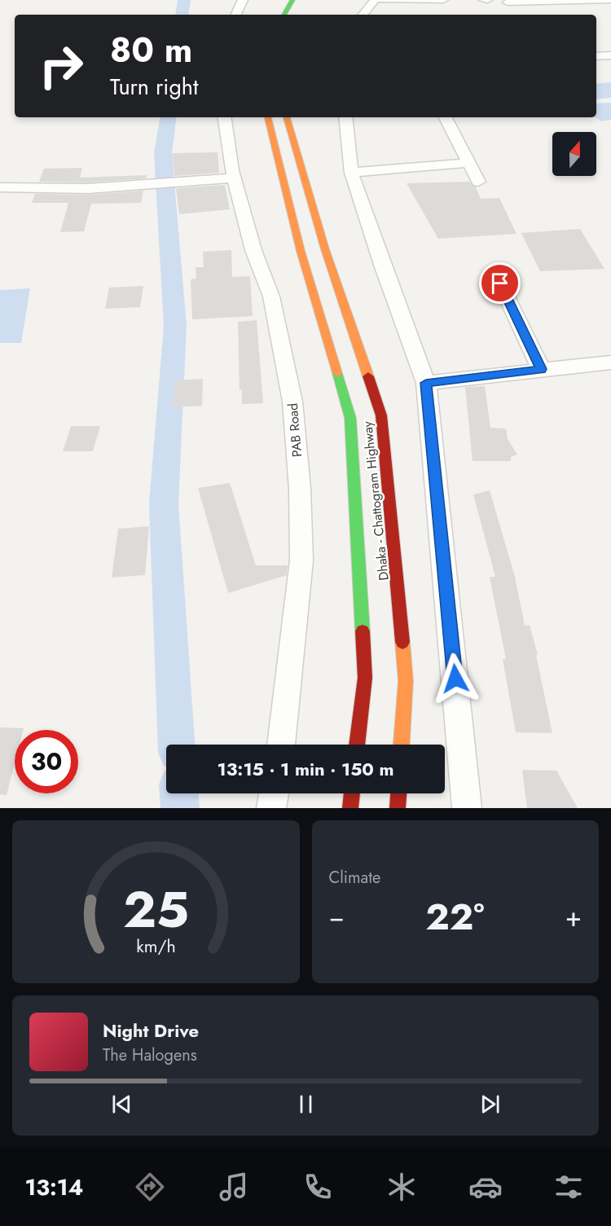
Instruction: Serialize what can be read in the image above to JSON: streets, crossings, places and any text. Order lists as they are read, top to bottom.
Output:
{
  "streets": {
    "highway": ["Dhaka - Chattogram Highway"],
    "street": ["PAB Road"]
  },
  "north": "top",
  "page": {
    "turn": ["80 m", "Turn right"],
    "limit": "30",
    "trip": "13:15 · 1 min · 150 m",
    "tile": "Climate",
    "heat": ["−", "22°", "+"],
    "song": ["Night Drive", "The Halogens"],
    "tabs": "13:14",
    "gauge": ["25", "km/h"]
  }
}
